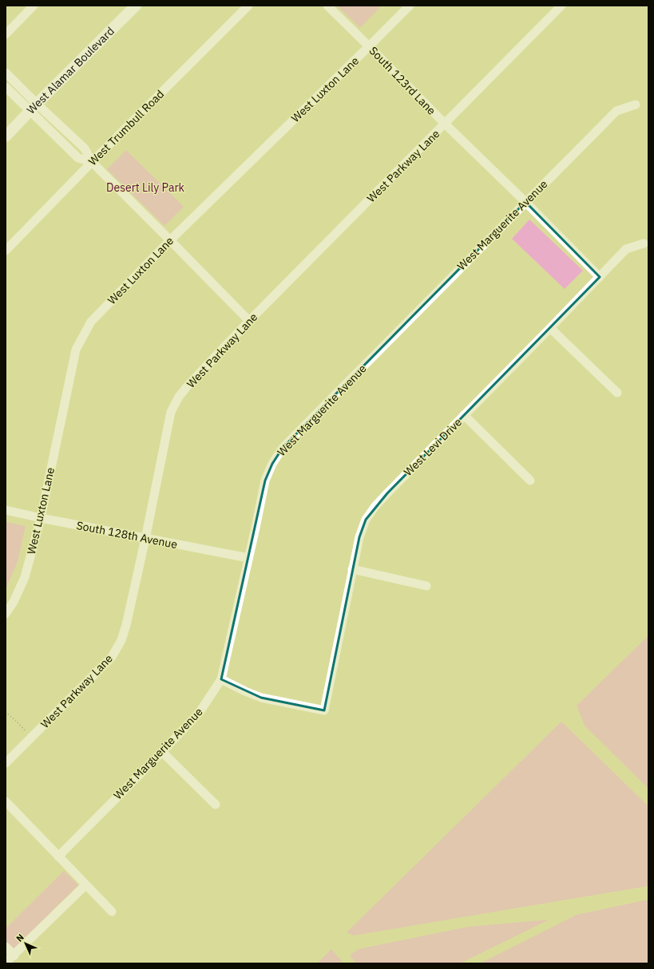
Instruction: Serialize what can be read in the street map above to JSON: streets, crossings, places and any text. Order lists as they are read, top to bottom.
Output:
{
  "streets": {
    "street": [
      "West Alamar Boulevard",
      "South 123rd Lane",
      "West Luxton Lane",
      "West Trumbull Road",
      "West Parkway Lane",
      "West Marguerite Avenue",
      "West Levi Drive",
      "South 128th Avenue"
    ]
  },
  "crossings": [
    ["South 123rd Lane", "West Luxton Lane"],
    ["South 123rd Lane", "West Parkway Lane"],
    ["South 123rd Lane", "West Marguerite Avenue"],
    ["South 123rd Lane", "West Levi Drive"],
    ["West Luxton Lane", "South 128th Avenue"],
    ["West Parkway Lane", "South 128th Avenue"],
    ["West Marguerite Avenue", "West Levi Drive"],
    ["West Marguerite Avenue", "South 128th Avenue"]
  ],
  "parks": ["Desert Lily Park"],
  "north": "top left"
}
